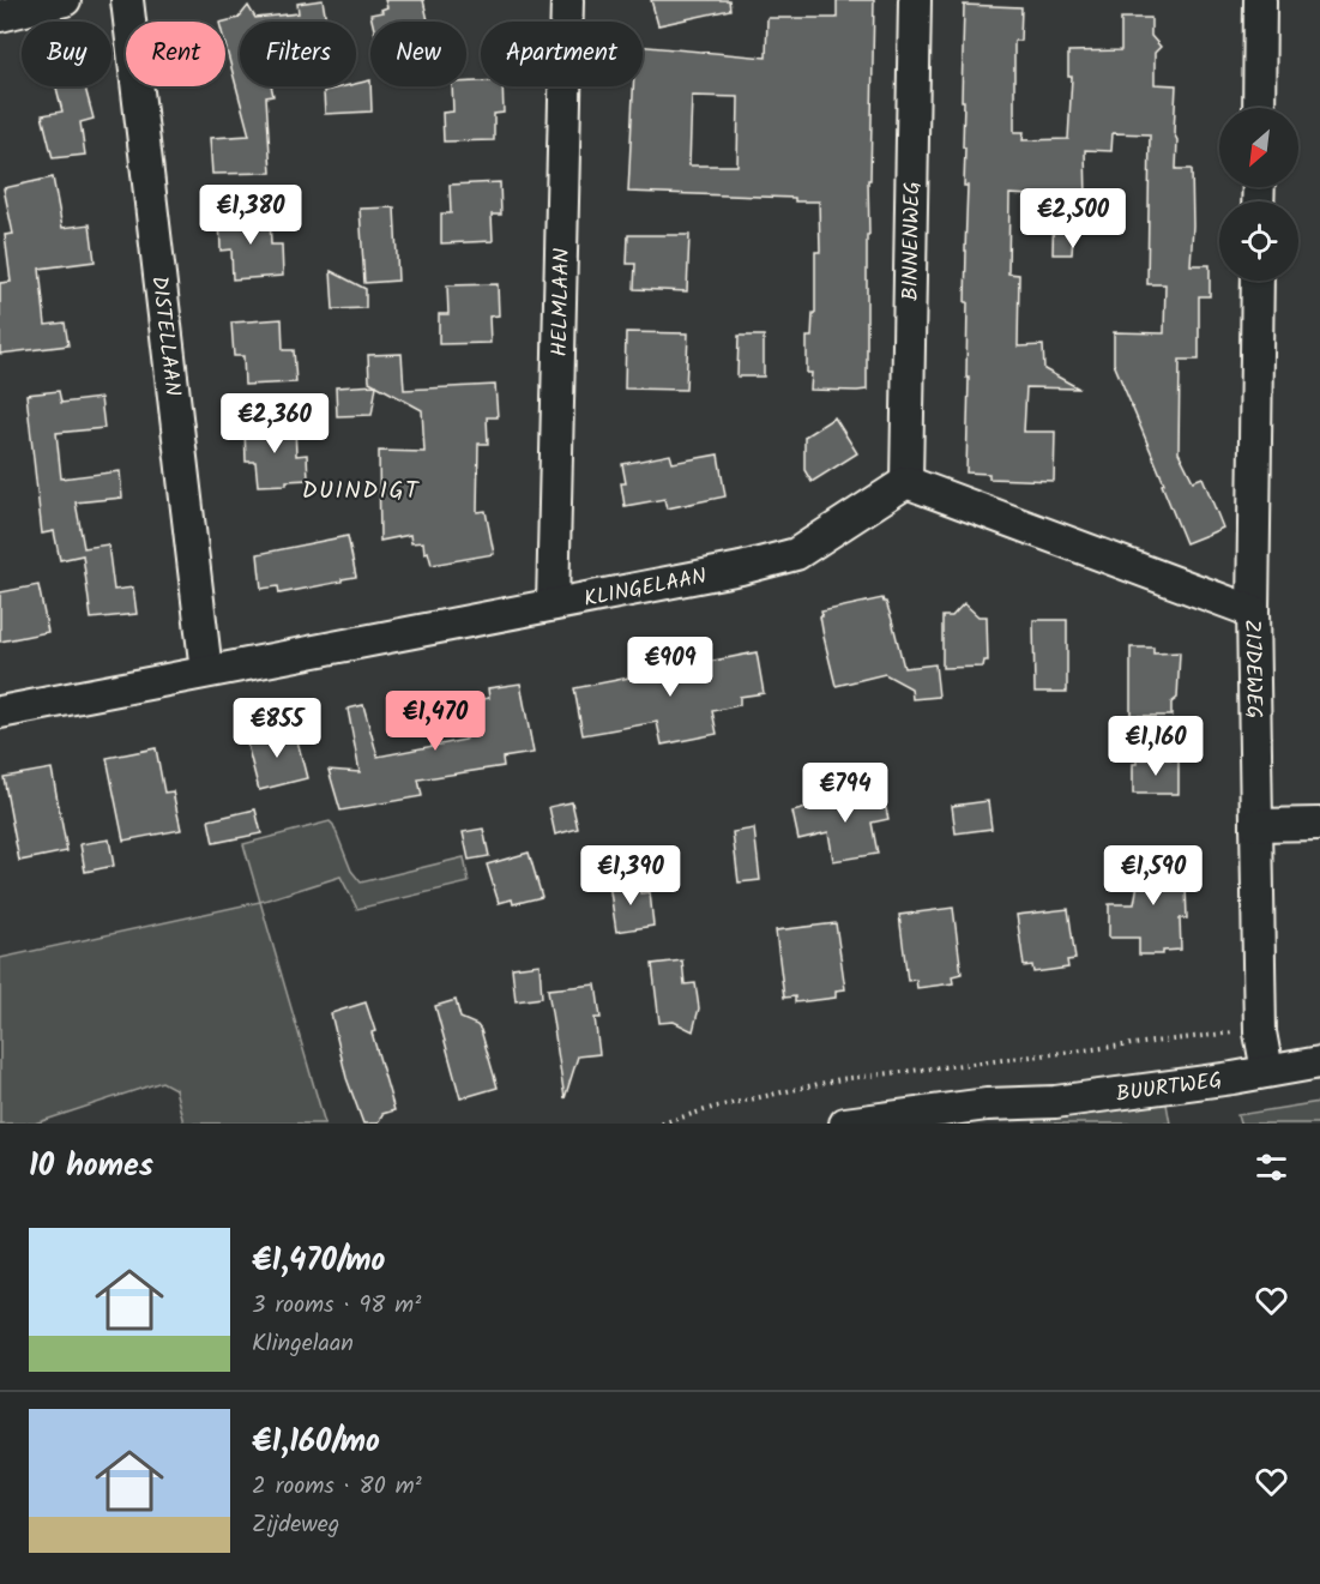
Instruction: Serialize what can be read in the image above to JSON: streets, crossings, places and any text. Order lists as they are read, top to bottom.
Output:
{
  "streets": {
    "street": [
      "BINNENWEG",
      "HELMLAAN",
      "DISTELLAAN",
      "KLINGELAAN",
      "ZIJDEWEG",
      "BUURTWEG"
    ]
  },
  "crossings": [
    ["BINNENWEG", "KLINGELAAN"],
    ["HELMLAAN", "KLINGELAAN"],
    ["DISTELLAAN", "KLINGELAAN"],
    ["ZIJDEWEG", "BUURTWEG"]
  ],
  "districts": ["DUINDIGT"],
  "north": "bottom left",
  "page": {
    "chip": [
      "Buy",
      "Rent",
      "Filters",
      "New",
      "Apartment"
    ],
    "price": [
      "€1,380",
      "€2,500",
      "€2,360",
      "€909",
      "€1,470",
      "€855",
      "€1,160",
      "€794",
      "€1,390",
      "€1,590"
    ],
    "heading": "10 homes",
    "list": [
      {
        "name": "€1,470/mo",
        "note": "3 rooms · 98 m² · Klingelaan"
      },
      {
        "name": "€1,160/mo",
        "note": "2 rooms · 80 m² · Zijdeweg"
      }
    ]
  }
}
